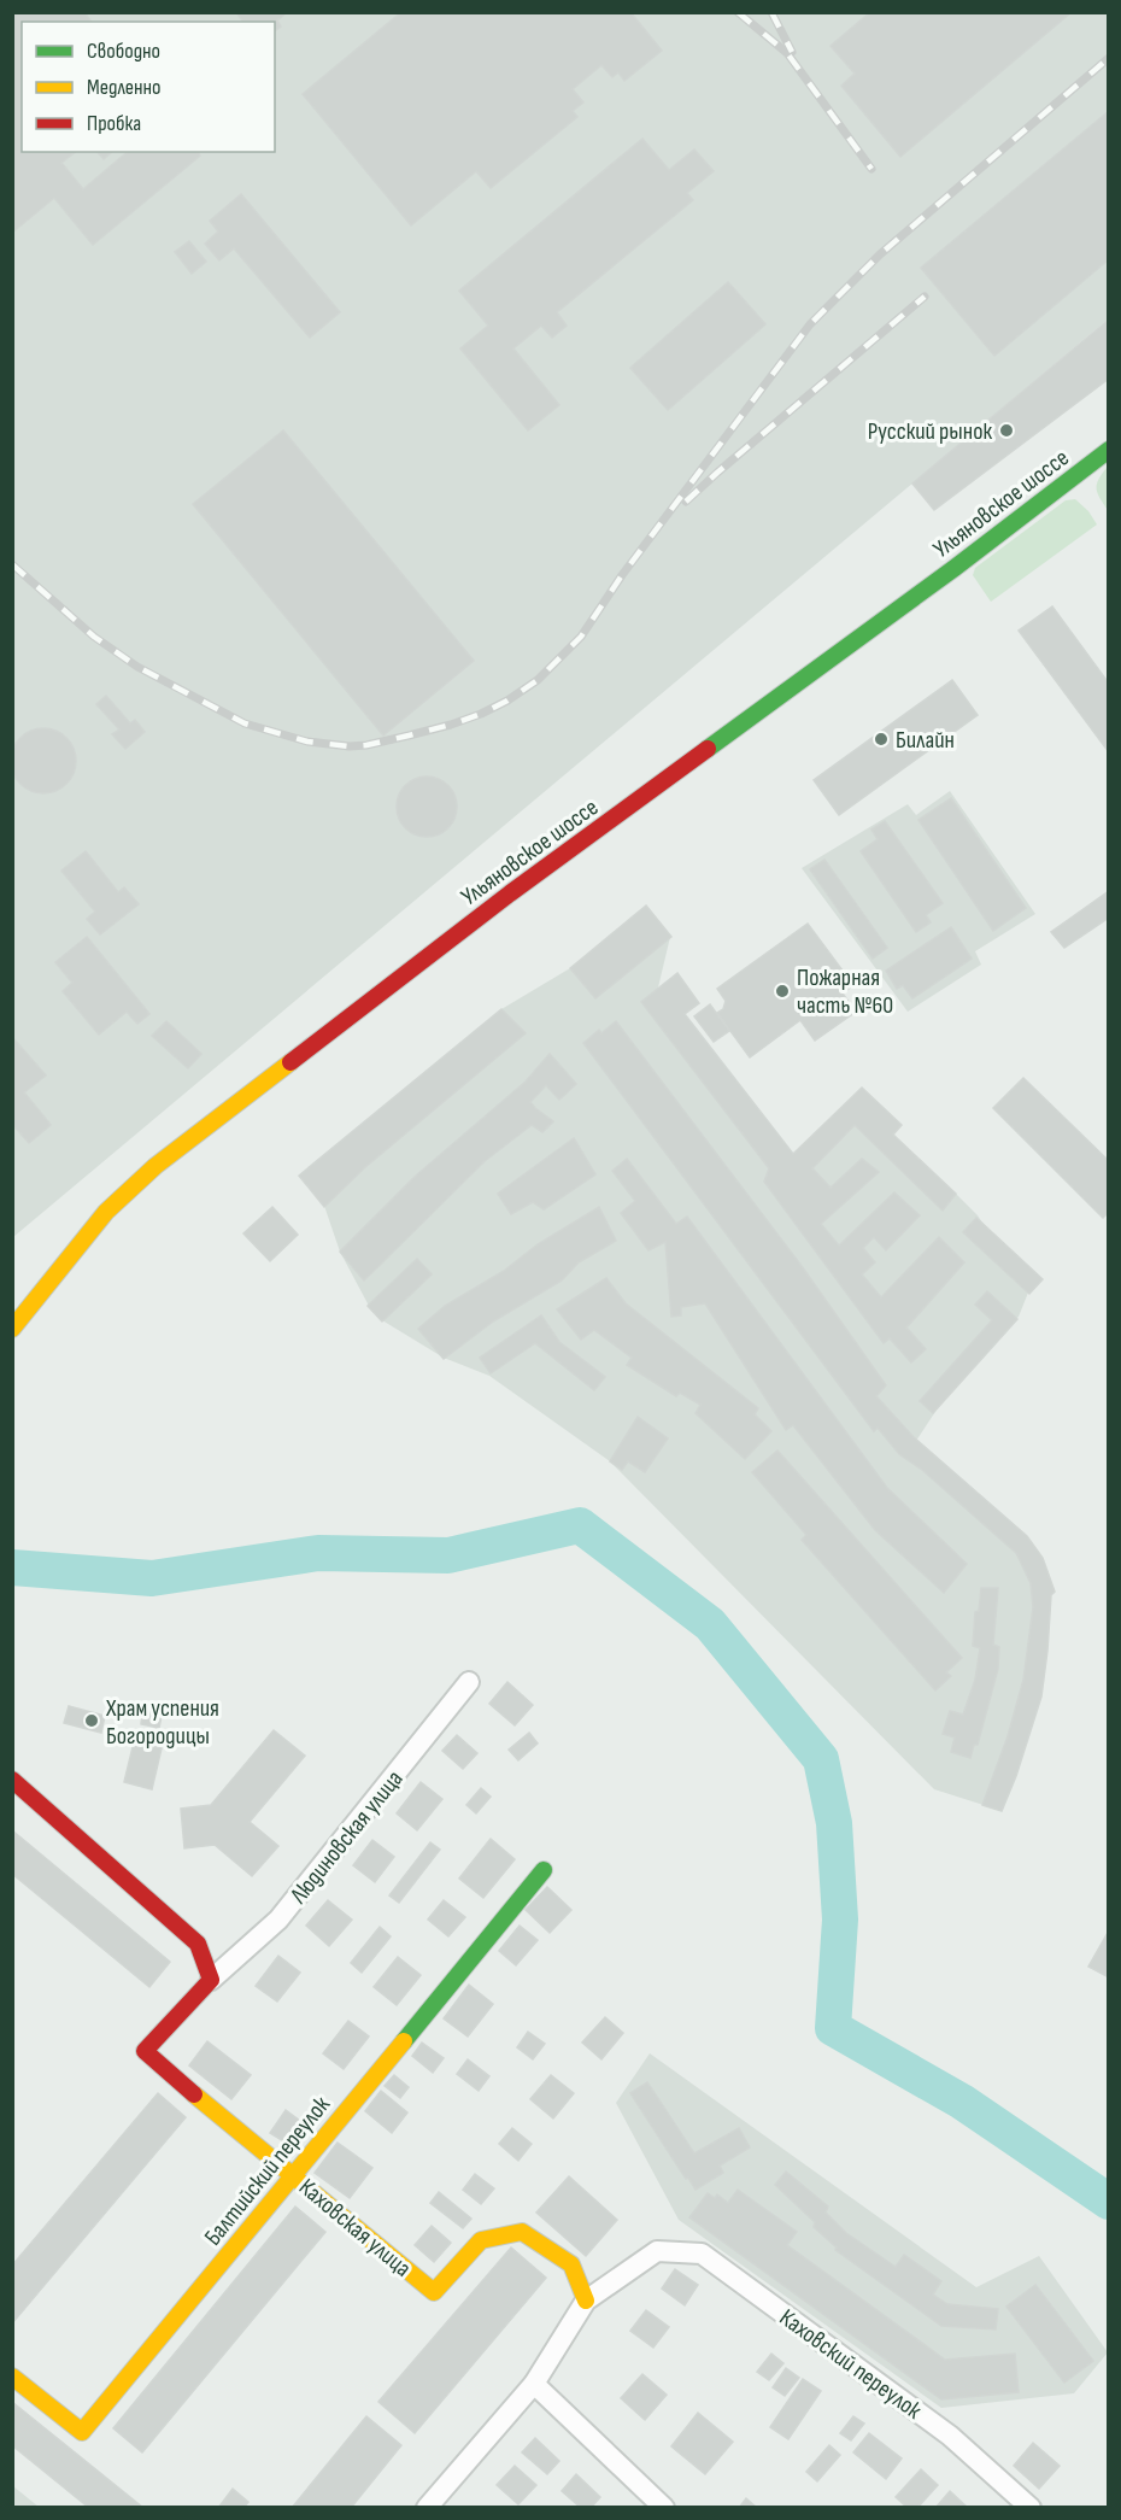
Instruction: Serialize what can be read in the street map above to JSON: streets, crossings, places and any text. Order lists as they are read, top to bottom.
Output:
{
  "streets": {
    "street": [
      "Ульяновское шоссе",
      "Людиновская улица",
      "Балтийский переулок",
      "Каховская улица",
      "Каховский переулок"
    ]
  },
  "crossings": [
    ["Людиновская улица", "Каховская улица"],
    ["Балтийский переулок", "Каховская улица"],
    ["Каховская улица", "Каховский переулок"]
  ],
  "places": [
    "Русский рынок",
    "Билайн",
    "Пожарная часть №60",
    "Храм успения Богородицы"
  ],
  "legend": ["Свободно", "Медленно", "Пробка"]
}
